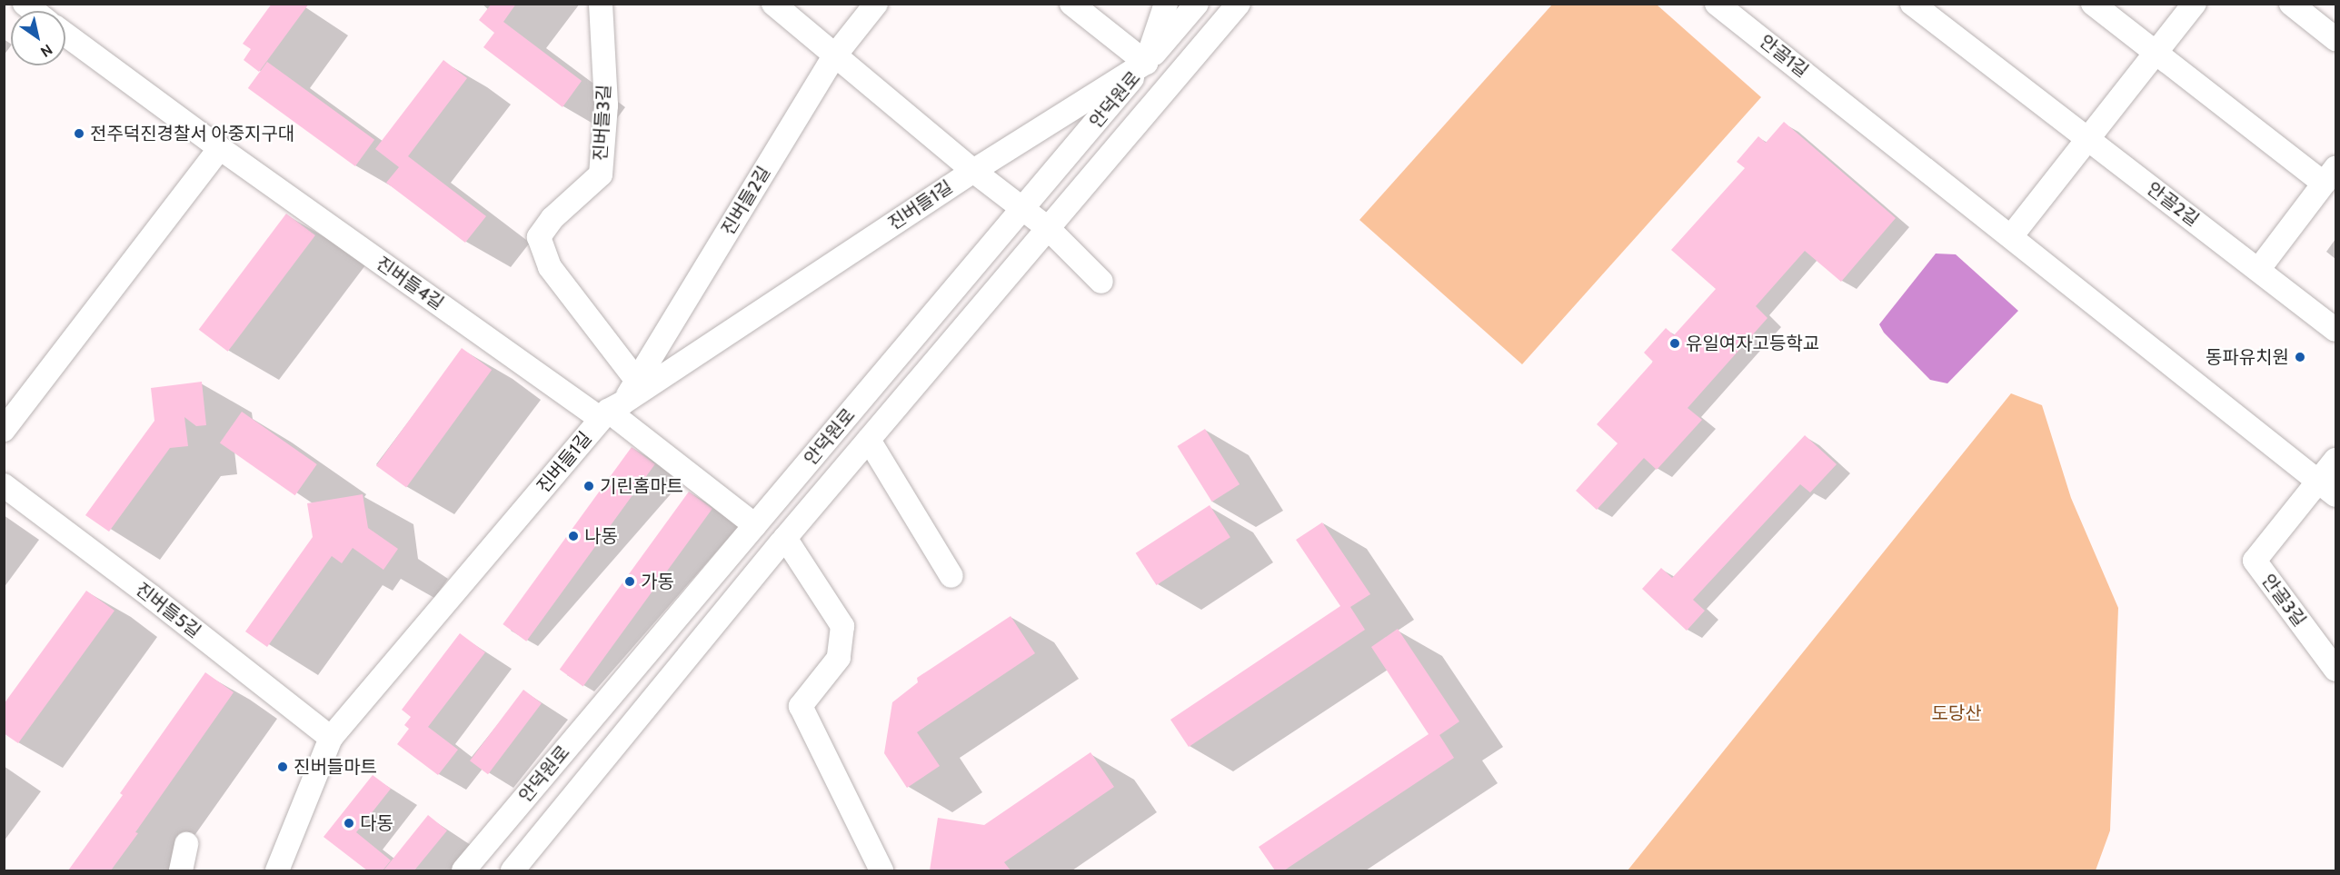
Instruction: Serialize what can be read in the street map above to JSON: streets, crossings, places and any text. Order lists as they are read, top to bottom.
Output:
{
  "streets": {
    "street": [
      "안골1길",
      "안덕원로",
      "진버들3길",
      "진버들2길",
      "안골2길",
      "진버들1길",
      "진버들4길",
      "안골3길",
      "진버들5길"
    ]
  },
  "crossings": [
    ["안덕원로", "진버들1길"],
    ["안덕원로", "진버들4길"],
    ["진버들3길", "진버들2길"],
    ["진버들2길", "진버들1길"],
    ["진버들2길", "진버들4길"],
    ["진버들1길", "진버들4길"],
    ["진버들1길", "진버들5길"]
  ],
  "parks": ["도당산"],
  "places": [
    "전주덕진경찰서 아중지구대",
    "유일여자고등학교",
    "동파유치원",
    "기린홈마트",
    "나동",
    "가동",
    "진버들마트",
    "다동"
  ],
  "north": "bottom right"
}
